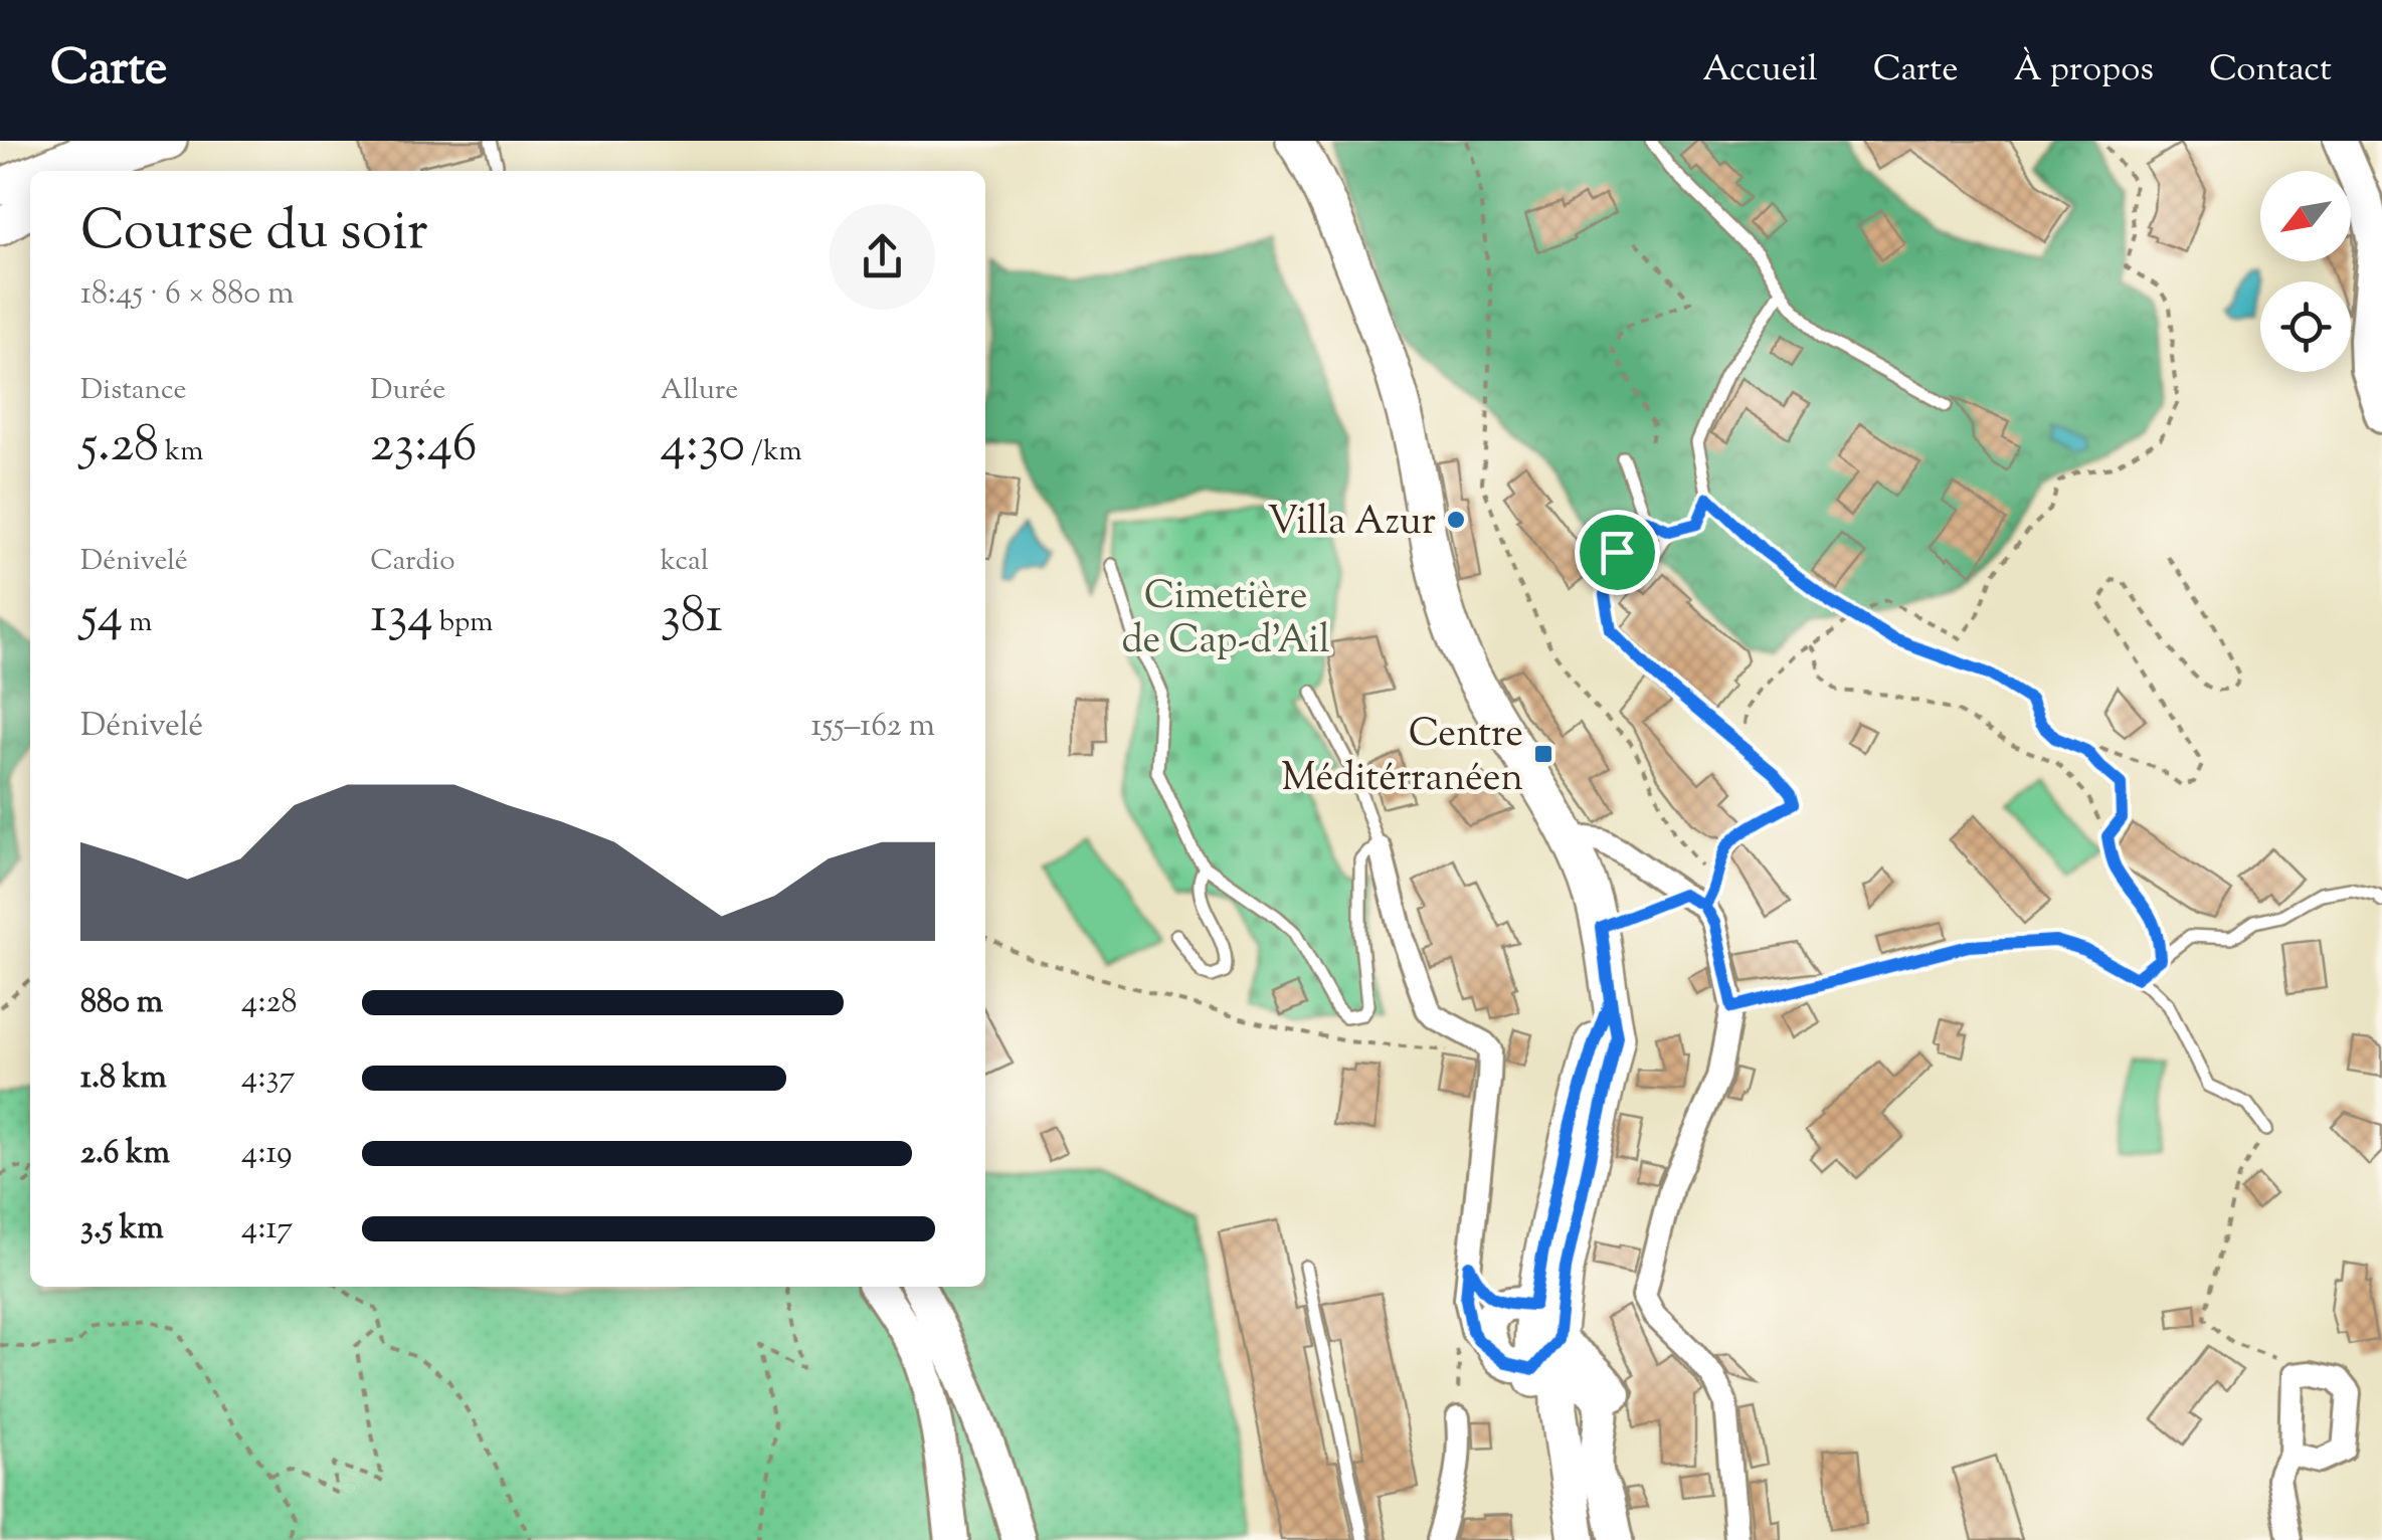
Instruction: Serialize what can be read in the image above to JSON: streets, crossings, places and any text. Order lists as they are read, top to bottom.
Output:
{
  "parks": ["Cimetière de Cap-d'Ail"],
  "places": {
    "other": ["Villa Azur"],
    "transit": ["Centre Méditérranéen"]
  },
  "north": "bottom left",
  "page": {
    "header": "Carte",
    "nav": [
      "Accueil",
      "Carte",
      "À propos",
      "Contact"
    ],
    "heading": ["Course du soir", "18:45 · 6 × 880 m"],
    "stats": [
      ["Distance", "5.28 km"],
      ["Durée", "23:46"],
      ["Allure", "4:30 /km"],
      ["Dénivelé", "54 m"],
      ["Cardio", "134 bpm"],
      ["kcal", "381"]
    ],
    "chart": ["Dénivelé", "155–162 m"],
    "list": [
      {
        "name": "880 m",
        "note": "4:28"
      },
      {
        "name": "1.8 km",
        "note": "4:37"
      },
      {
        "name": "2.6 km",
        "note": "4:19"
      },
      {
        "name": "3.5 km",
        "note": "4:17"
      }
    ]
  }
}
